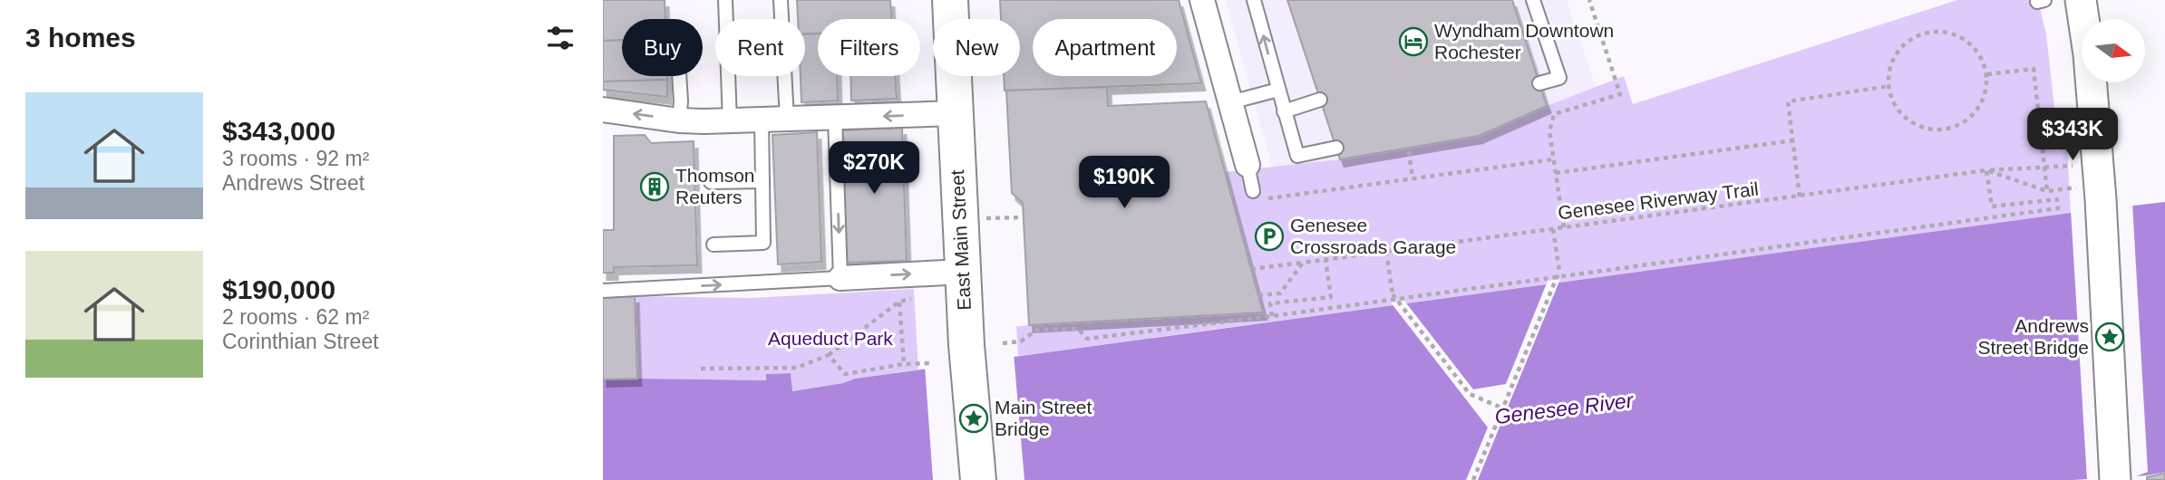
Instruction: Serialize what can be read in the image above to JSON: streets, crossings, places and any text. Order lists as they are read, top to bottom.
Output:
{
  "streets": {
    "main road": ["East Main Street"],
    "path": ["Genesee Riverway Trail"]
  },
  "water": ["Genesee River"],
  "parks": ["Aqueduct Park"],
  "places": {
    "hotel": ["Wyndham Downtown Rochester"],
    "building": ["Thomson Reuters"],
    "parking": ["Genesee Crossroads Garage"],
    "place": ["Andrews Street Bridge", "Main Street Bridge"]
  },
  "north": "right",
  "page": {
    "heading": "3 homes",
    "chip": [
      "Buy",
      "Rent",
      "Filters",
      "New",
      "Apartment"
    ],
    "list": [
      {
        "name": "$343,000",
        "note": "3 rooms · 92 m² · Andrews Street"
      },
      {
        "name": "$190,000",
        "note": "2 rooms · 62 m² · Corinthian Street"
      }
    ],
    "price": ["$343K", "$270K", "$190K"]
  }
}
